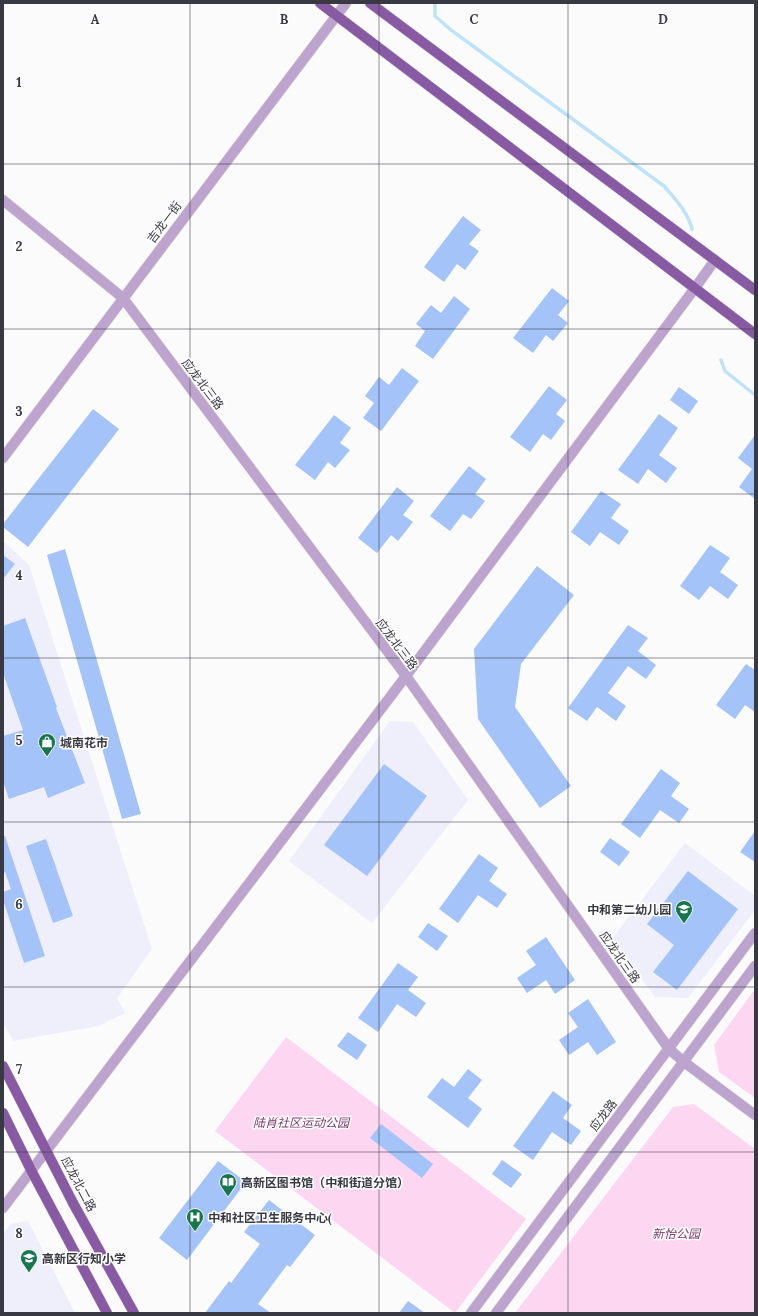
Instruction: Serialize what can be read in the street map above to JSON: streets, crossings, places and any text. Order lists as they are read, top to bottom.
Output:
{
  "streets": {
    "main road": ["应龙北二路"],
    "street": ["吉龙一街", "应龙北三路", "应龙路"]
  },
  "crossings": [
    ["吉龙一街", "应龙北三路"],
    ["应龙北三路", "应龙路"]
  ],
  "parks": ["陆肖社区运动公园", "新怡公园"],
  "places": {
    "shop": ["城南花市"],
    "school or university": ["中和第二幼儿园", "高新区行知小学"],
    "library": ["高新区图书馆（中和街道分馆）"],
    "hospital": ["中和社区卫生服务中心("]
  },
  "grid": {
    "columns": [
      "A",
      "B",
      "C",
      "D"
    ],
    "rows": [
      "1",
      "2",
      "3",
      "4",
      "5",
      "6",
      "7",
      "8"
    ]
  }
}
